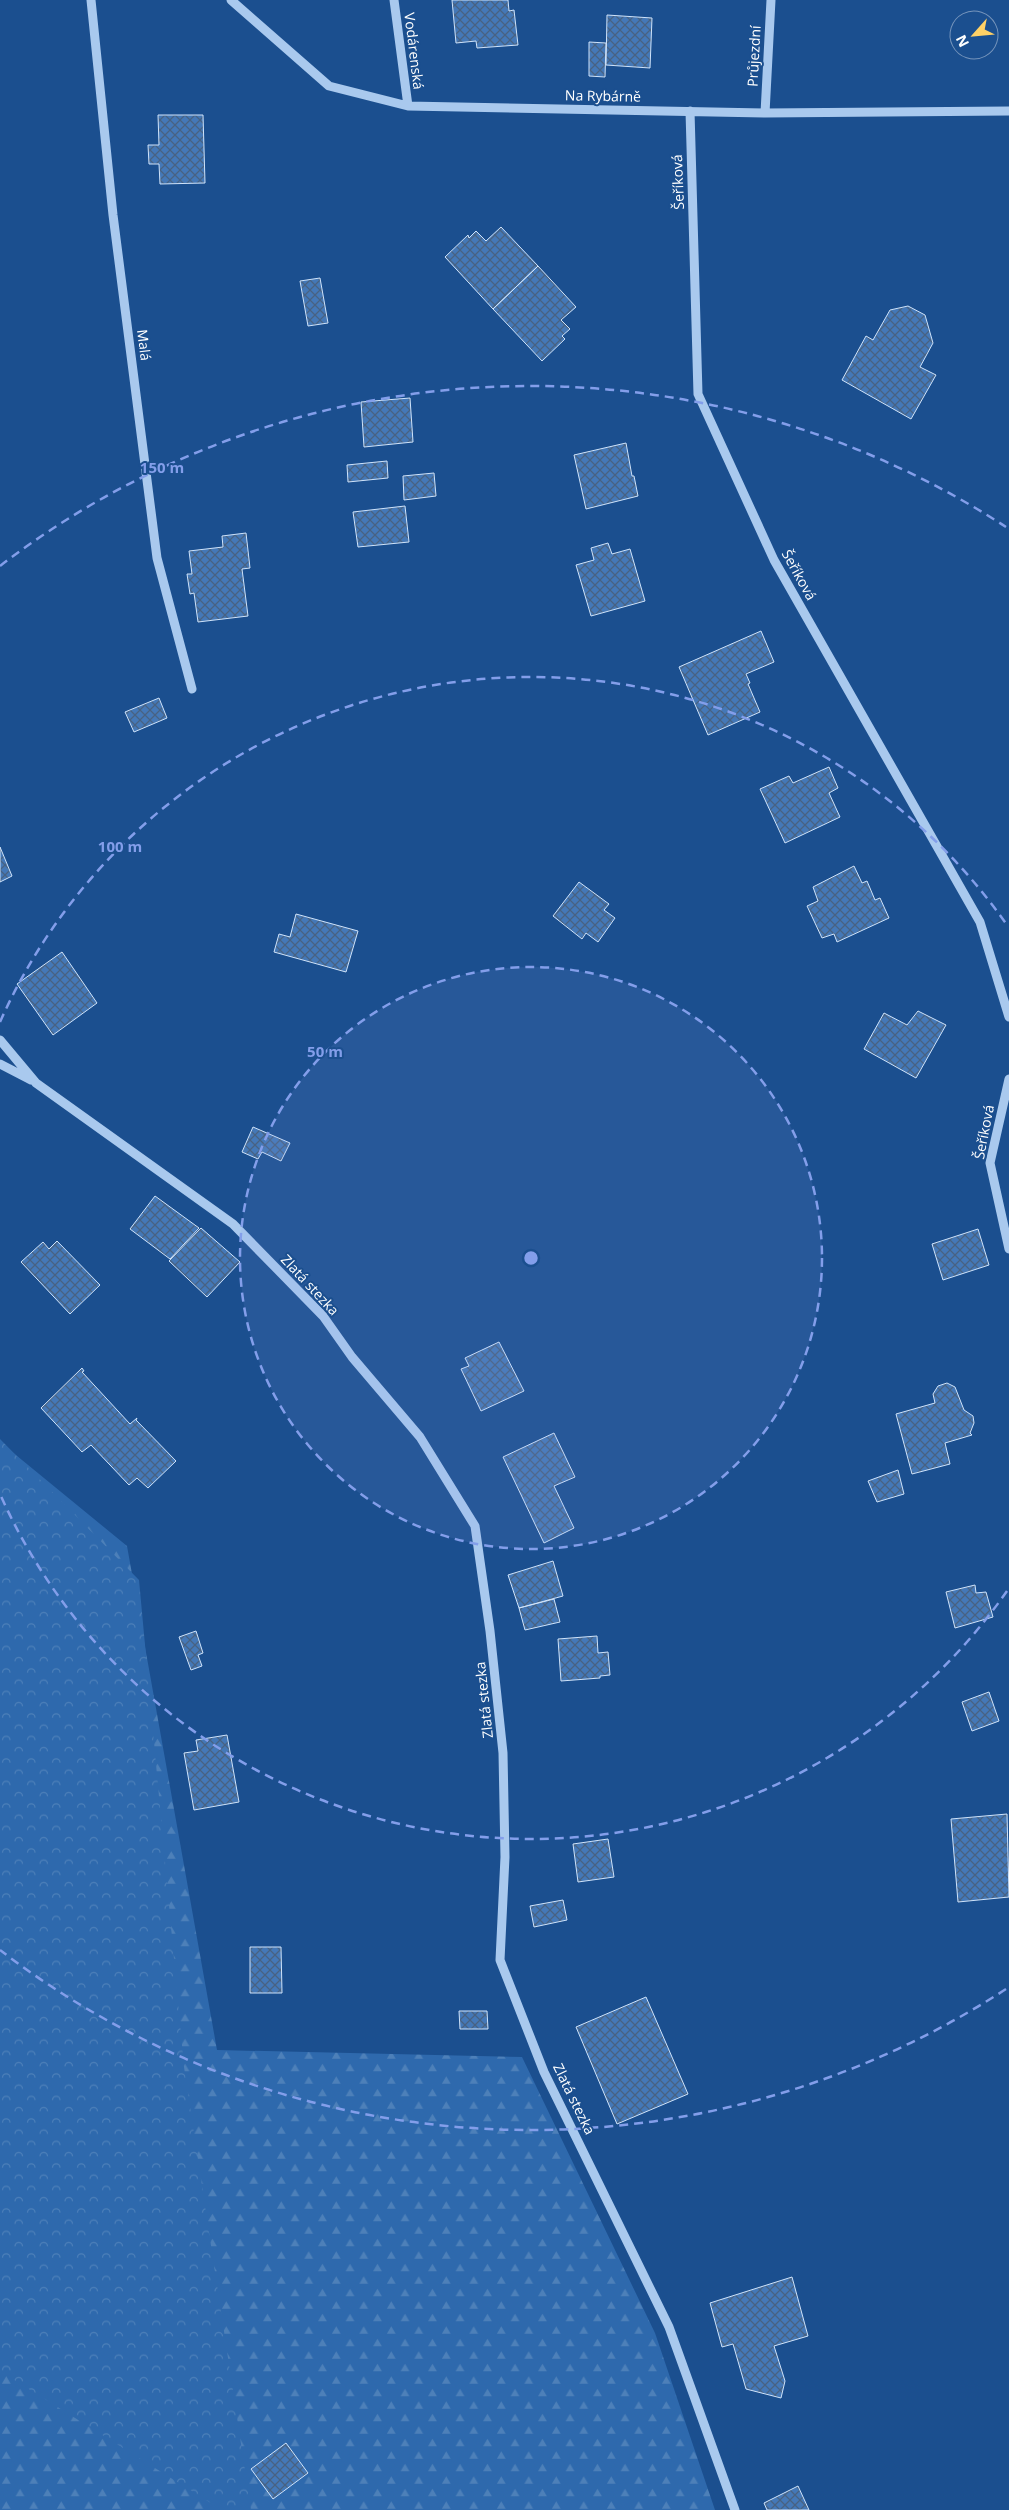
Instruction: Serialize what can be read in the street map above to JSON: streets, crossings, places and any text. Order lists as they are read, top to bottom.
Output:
{
  "streets": {
    "street": [
      "Vodárenská",
      "Průjezdní",
      "Na Rybárně",
      "Šeříková",
      "Malá",
      "Zlatá stezka"
    ]
  },
  "crossings": [
    ["Vodárenská", "Na Rybárně"],
    ["Průjezdní", "Na Rybárně"],
    ["Na Rybárně", "Šeříková"]
  ],
  "north": "bottom left",
  "rings": ["150 m", "100 m", "50 m"]
}
